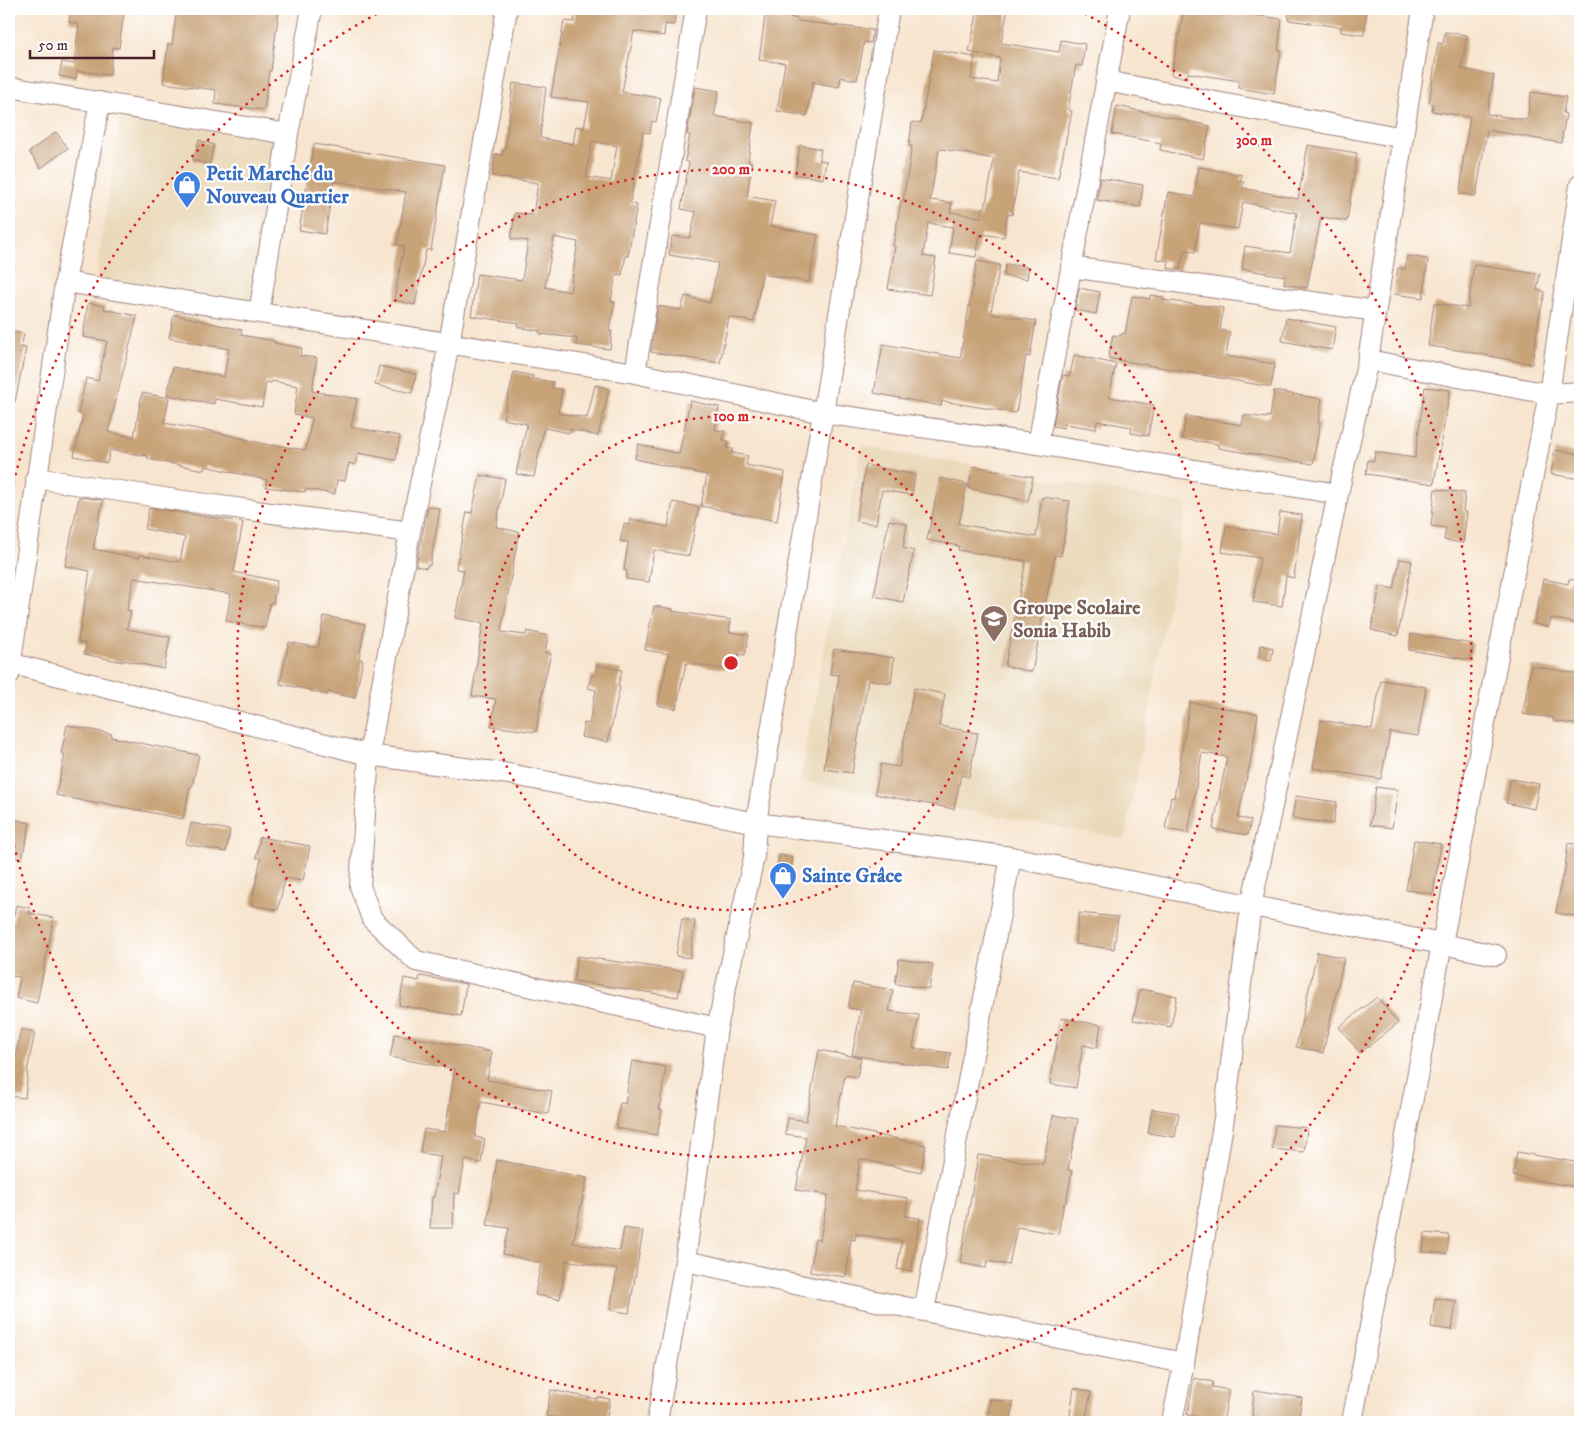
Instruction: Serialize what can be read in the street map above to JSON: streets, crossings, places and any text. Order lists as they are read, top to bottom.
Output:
{
  "places": {
    "shop": ["Petit Marché du Nouveau Quartier", "Sainte Grâce"],
    "school or university": ["Groupe Scolaire Sonia Habib"]
  },
  "scale_bar": "50 m",
  "rings": ["300 m", "200 m", "100 m"]
}
